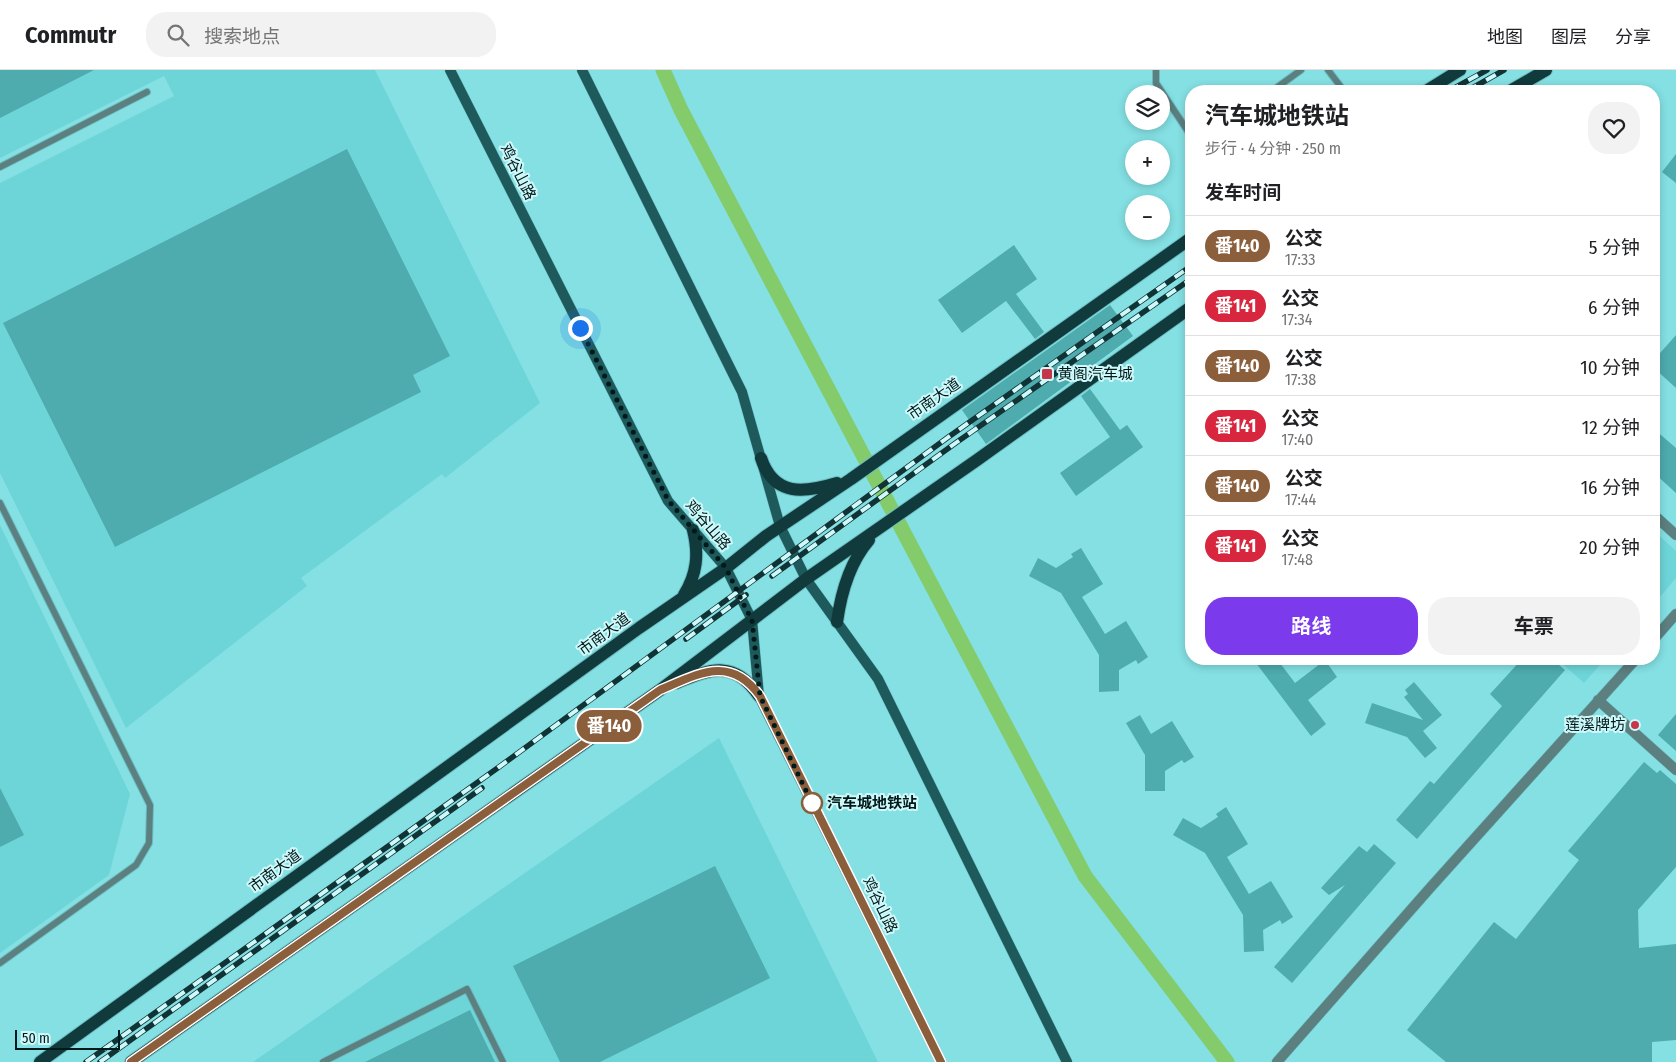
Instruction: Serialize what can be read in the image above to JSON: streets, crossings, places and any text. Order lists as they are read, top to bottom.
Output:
{
  "streets": {
    "main road": ["鸡谷山路", "市南大道"]
  },
  "crossings": [
    ["鸡谷山路", "市南大道"]
  ],
  "places": {
    "transit": ["黄阁汽车城"],
    "other": ["莲溪牌坊", "汽车城地铁站"]
  },
  "lines": ["bus line 番140"],
  "scale_bar": "50 m",
  "page": {
    "header": "Commutr",
    "search": "搜索地点",
    "nav": ["地图", "图层", "分享"],
    "on_map": "番140",
    "map_buttons": ["+", "−"],
    "heading": [
      ["汽车城地铁站", "步行 · 4 分钟 · 250 m"],
      "发车时间"
    ],
    "list": [
      {
        "mark": "番140",
        "name": "公交",
        "note": "17:33",
        "value": "5 分钟"
      },
      {
        "mark": "番141",
        "name": "公交",
        "note": "17:34",
        "value": "6 分钟"
      },
      {
        "mark": "番140",
        "name": "公交",
        "note": "17:38",
        "value": "10 分钟"
      },
      {
        "mark": "番141",
        "name": "公交",
        "note": "17:40",
        "value": "12 分钟"
      },
      {
        "mark": "番140",
        "name": "公交",
        "note": "17:44",
        "value": "16 分钟"
      },
      {
        "mark": "番141",
        "name": "公交",
        "note": "17:48",
        "value": "20 分钟"
      }
    ],
    "buttons": ["路线", "车票"],
    "scale": "50 m"
  }
}
